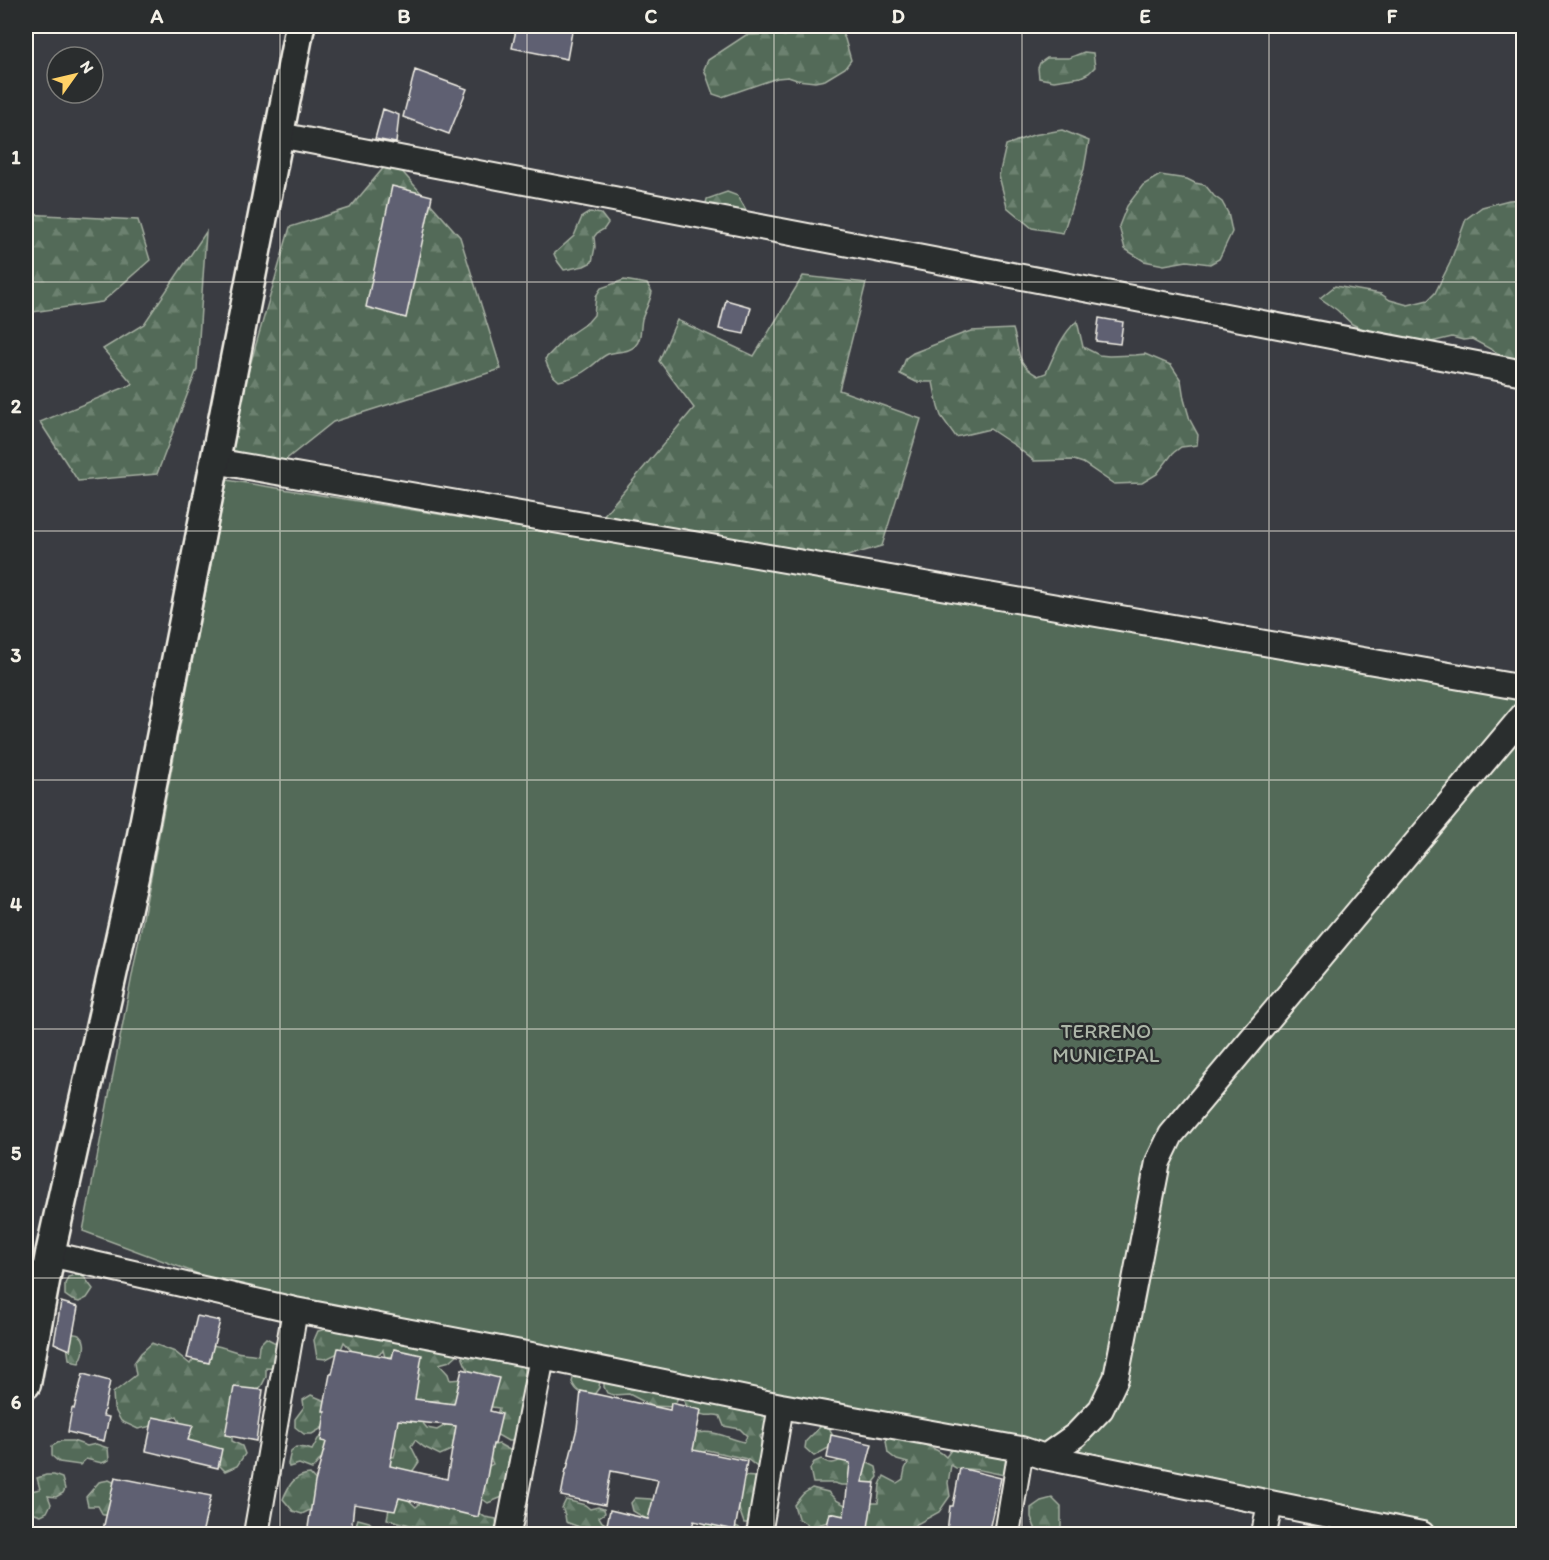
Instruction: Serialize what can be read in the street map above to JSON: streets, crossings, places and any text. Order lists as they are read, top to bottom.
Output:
{
  "parks": ["TERRENO MUNICIPAL"],
  "north": "top right",
  "grid": {
    "columns": [
      "A",
      "B",
      "C",
      "D",
      "E",
      "F"
    ],
    "rows": [
      "1",
      "2",
      "3",
      "4",
      "5",
      "6"
    ]
  }
}
